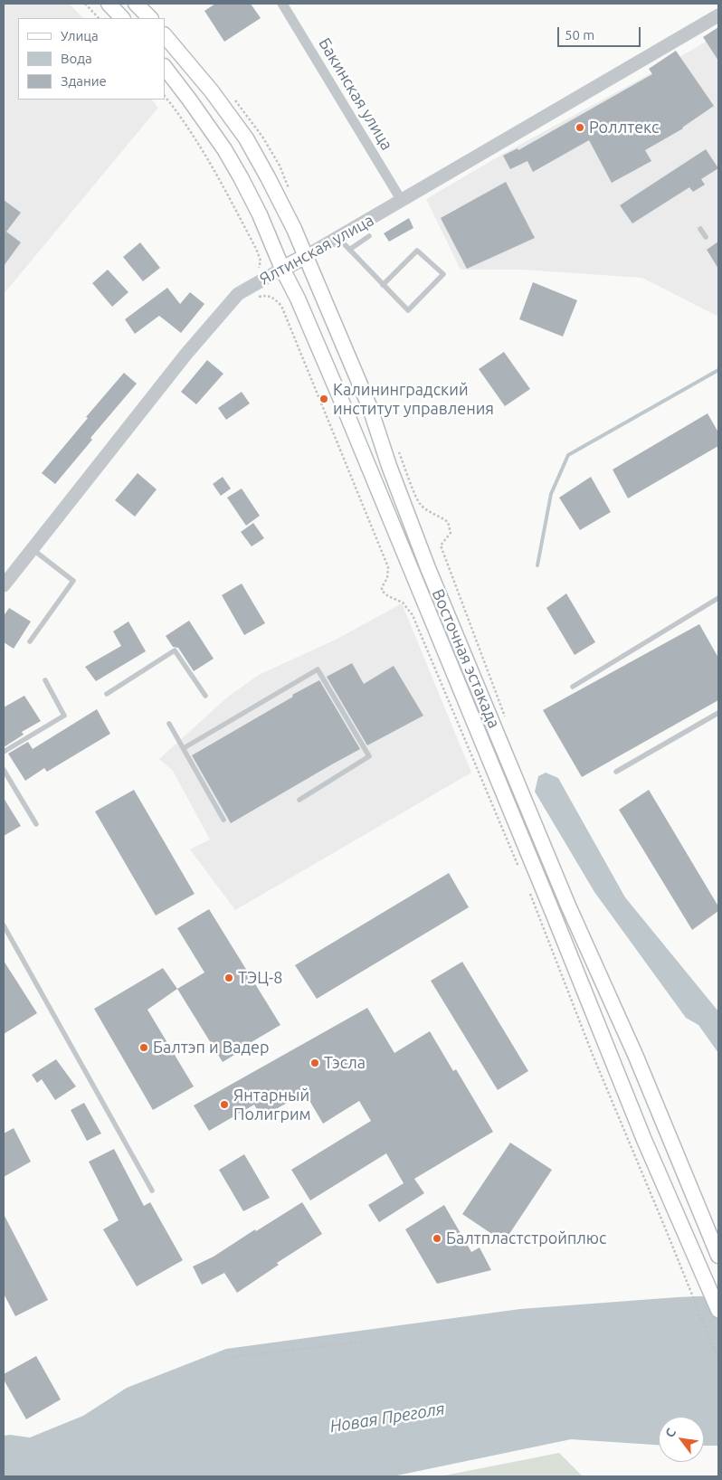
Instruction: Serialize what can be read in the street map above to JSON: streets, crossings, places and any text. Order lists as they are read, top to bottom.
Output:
{
  "streets": {
    "main road": ["Ялтинская улица", "Восточная эстакада"],
    "street": ["Бакинская улица"]
  },
  "crossings": [
    ["Бакинская улица", "Ялтинская улица"],
    ["Ялтинская улица", "Восточная эстакада"]
  ],
  "water": ["Новая Преголя"],
  "places": [
    "Роллтекс",
    "Калининградский институт управления",
    "ТЭЦ-8",
    "Балтэп и Вадер",
    "Тэсла",
    "Янтарный Полигрим",
    "Балтпластстройплюс"
  ],
  "legend": ["Улица", "Вода", "Здание"],
  "scale_bar": "50 m",
  "north": "top left"
}
